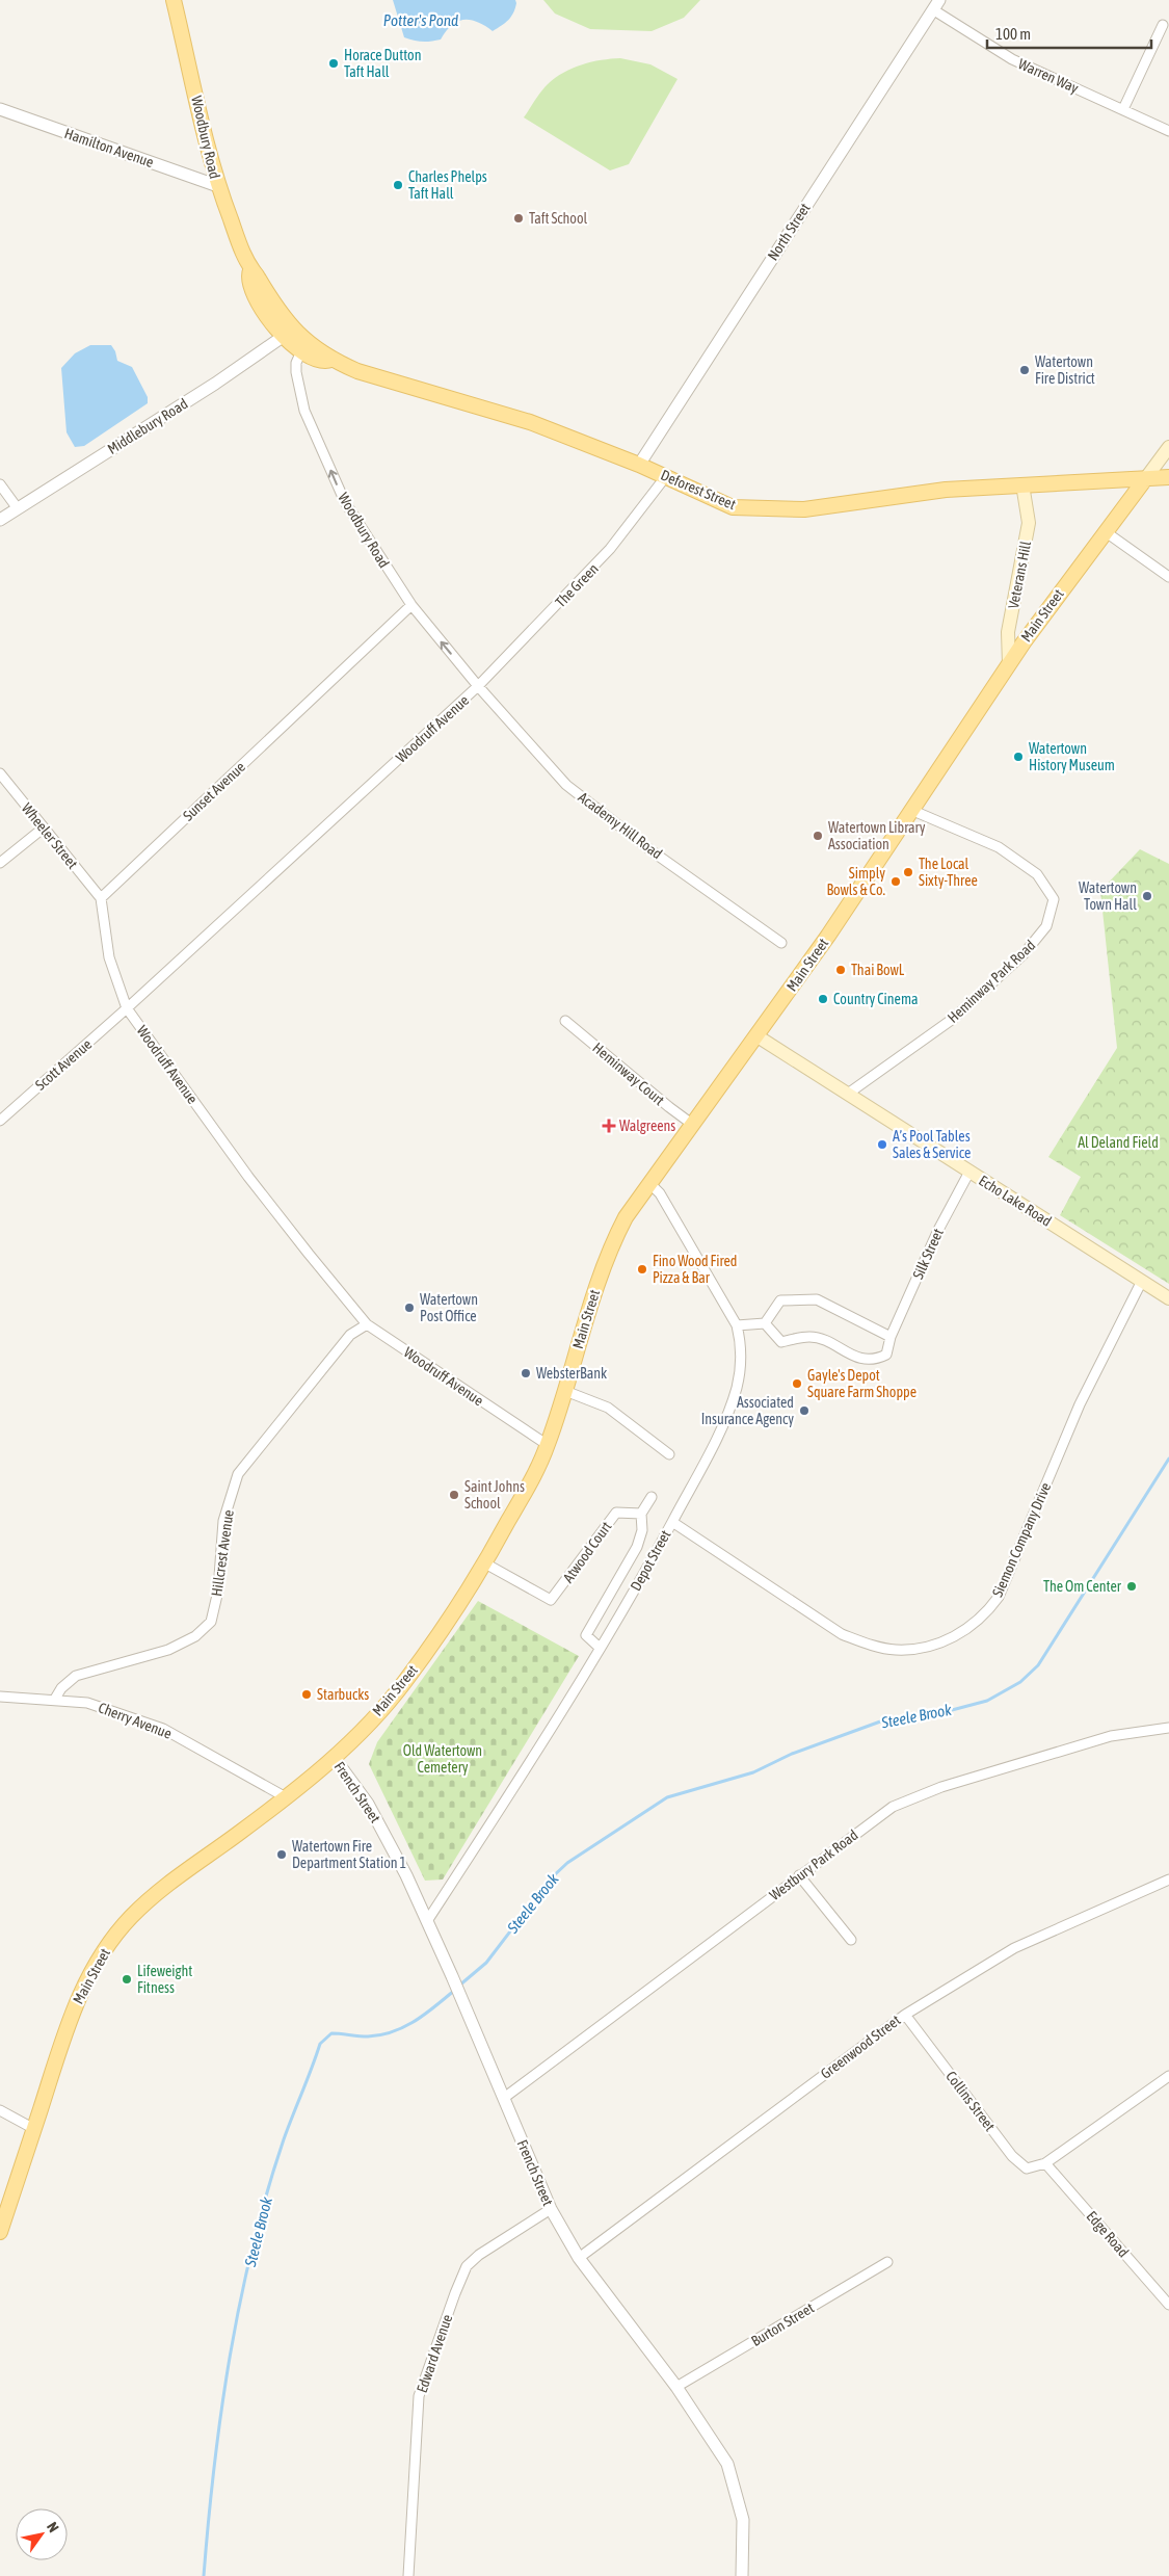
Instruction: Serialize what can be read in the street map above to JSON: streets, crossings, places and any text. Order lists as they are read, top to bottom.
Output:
{
  "streets": {
    "main road": [
      "Woodbury Road",
      "Deforest Street",
      "Veterans Hill",
      "Main Street",
      "Echo Lake Road"
    ],
    "street": [
      "Warren Way",
      "Hamilton Avenue",
      "North Street",
      "Middlebury Road",
      "The Green",
      "Woodruff Avenue",
      "Sunset Avenue",
      "Academy Hill Road",
      "Wheeler Street",
      "Heminway Park Road",
      "Scott Avenue",
      "Heminway Court",
      "Silk Street",
      "Siemon Company Drive",
      "Atwood Court",
      "Hillcrest Avenue",
      "Depot Street",
      "Cherry Avenue",
      "French Street",
      "Westbury Park Road",
      "Greenwood Street",
      "Collins Street",
      "Edge Road",
      "Burton Street",
      "Edward Avenue"
    ]
  },
  "crossings": [
    ["Warren Way", "North Street"],
    ["Woodbury Road", "Hamilton Avenue"],
    ["Woodbury Road", "Middlebury Road"],
    ["Woodbury Road", "Deforest Street"],
    ["Woodbury Road", "The Green"],
    ["Woodbury Road", "Woodruff Avenue"],
    ["Woodbury Road", "Sunset Avenue"],
    ["Woodbury Road", "Academy Hill Road"],
    ["North Street", "Deforest Street"],
    ["Deforest Street", "Veterans Hill"],
    ["Deforest Street", "The Green"],
    ["Deforest Street", "Main Street"],
    ["Veterans Hill", "Main Street"],
    ["The Green", "Woodruff Avenue"],
    ["The Green", "Academy Hill Road"],
    ["Main Street", "Woodruff Avenue"],
    ["Main Street", "Heminway Park Road"],
    ["Main Street", "Heminway Court"],
    ["Main Street", "Echo Lake Road"],
    ["Main Street", "Atwood Court"],
    ["Main Street", "Depot Street"],
    ["Main Street", "Cherry Avenue"],
    ["Main Street", "French Street"],
    ["Woodruff Avenue", "Academy Hill Road"],
    ["Woodruff Avenue", "Scott Avenue"],
    ["Woodruff Avenue", "Hillcrest Avenue"],
    ["Sunset Avenue", "Wheeler Street"],
    ["Heminway Park Road", "Echo Lake Road"],
    ["Echo Lake Road", "Silk Street"],
    ["Echo Lake Road", "Siemon Company Drive"],
    ["Siemon Company Drive", "Depot Street"],
    ["Hillcrest Avenue", "Cherry Avenue"],
    ["Depot Street", "French Street"],
    ["French Street", "Westbury Park Road"],
    ["French Street", "Greenwood Street"],
    ["French Street", "Burton Street"],
    ["French Street", "Edward Avenue"],
    ["Greenwood Street", "Collins Street"],
    ["Collins Street", "Edge Road"]
  ],
  "one_way": ["Woodbury Road"],
  "water": ["Potter's Pond", "Steele Brook"],
  "parks": ["Al Deland Field", "Old Watertown Cemetery"],
  "places": {
    "other": [
      "Horace Dutton Taft Hall",
      "Charles Phelps Taft Hall",
      "Taft School",
      "Watertown Fire District",
      "Watertown History Museum",
      "Watertown Library Association",
      "The Local Sixty-Three",
      "Simply Bowls & Co.",
      "Watertown Town Hall",
      "Thai BowL",
      "Country Cinema",
      "A’s Pool Tables Sales & Service",
      "Fino Wood Fired Pizza & Bar",
      "Watertown Post Office",
      "WebsterBank",
      "Gayle's Depot Square Farm Shoppe",
      "Associated Insurance Agency",
      "Saint Johns School",
      "The Om Center",
      "Starbucks",
      "Watertown Fire Department Station 1",
      "Lifeweight Fitness"
    ],
    "health": ["Walgreens"]
  },
  "scale_bar": "100 m",
  "north": "top right"
}
